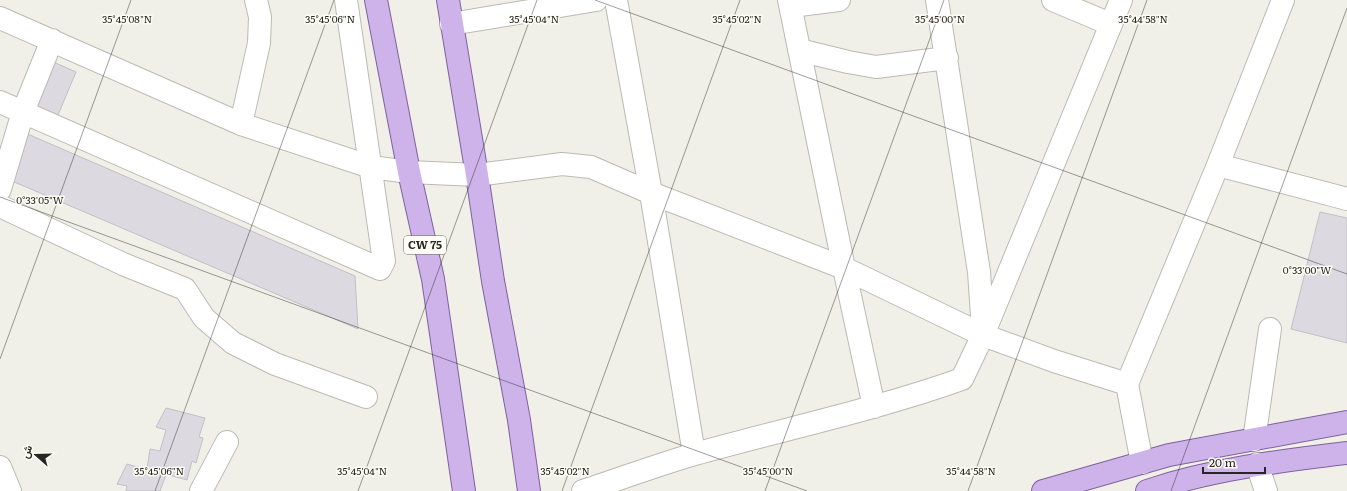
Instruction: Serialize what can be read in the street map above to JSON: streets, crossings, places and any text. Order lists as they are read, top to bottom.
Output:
{
  "streets": {
    "main road": ["CW 75"]
  },
  "scale_bar": "20 m",
  "north": "left",
  "coordinates": [
    "35°45'08\"N",
    "35°45'06\"N",
    "35°45'04\"N",
    "35°45'02\"N",
    "35°45'00\"N",
    "35°44'58\"N",
    "0°33'05\"W",
    "0°33'00\"W"
  ]
}
